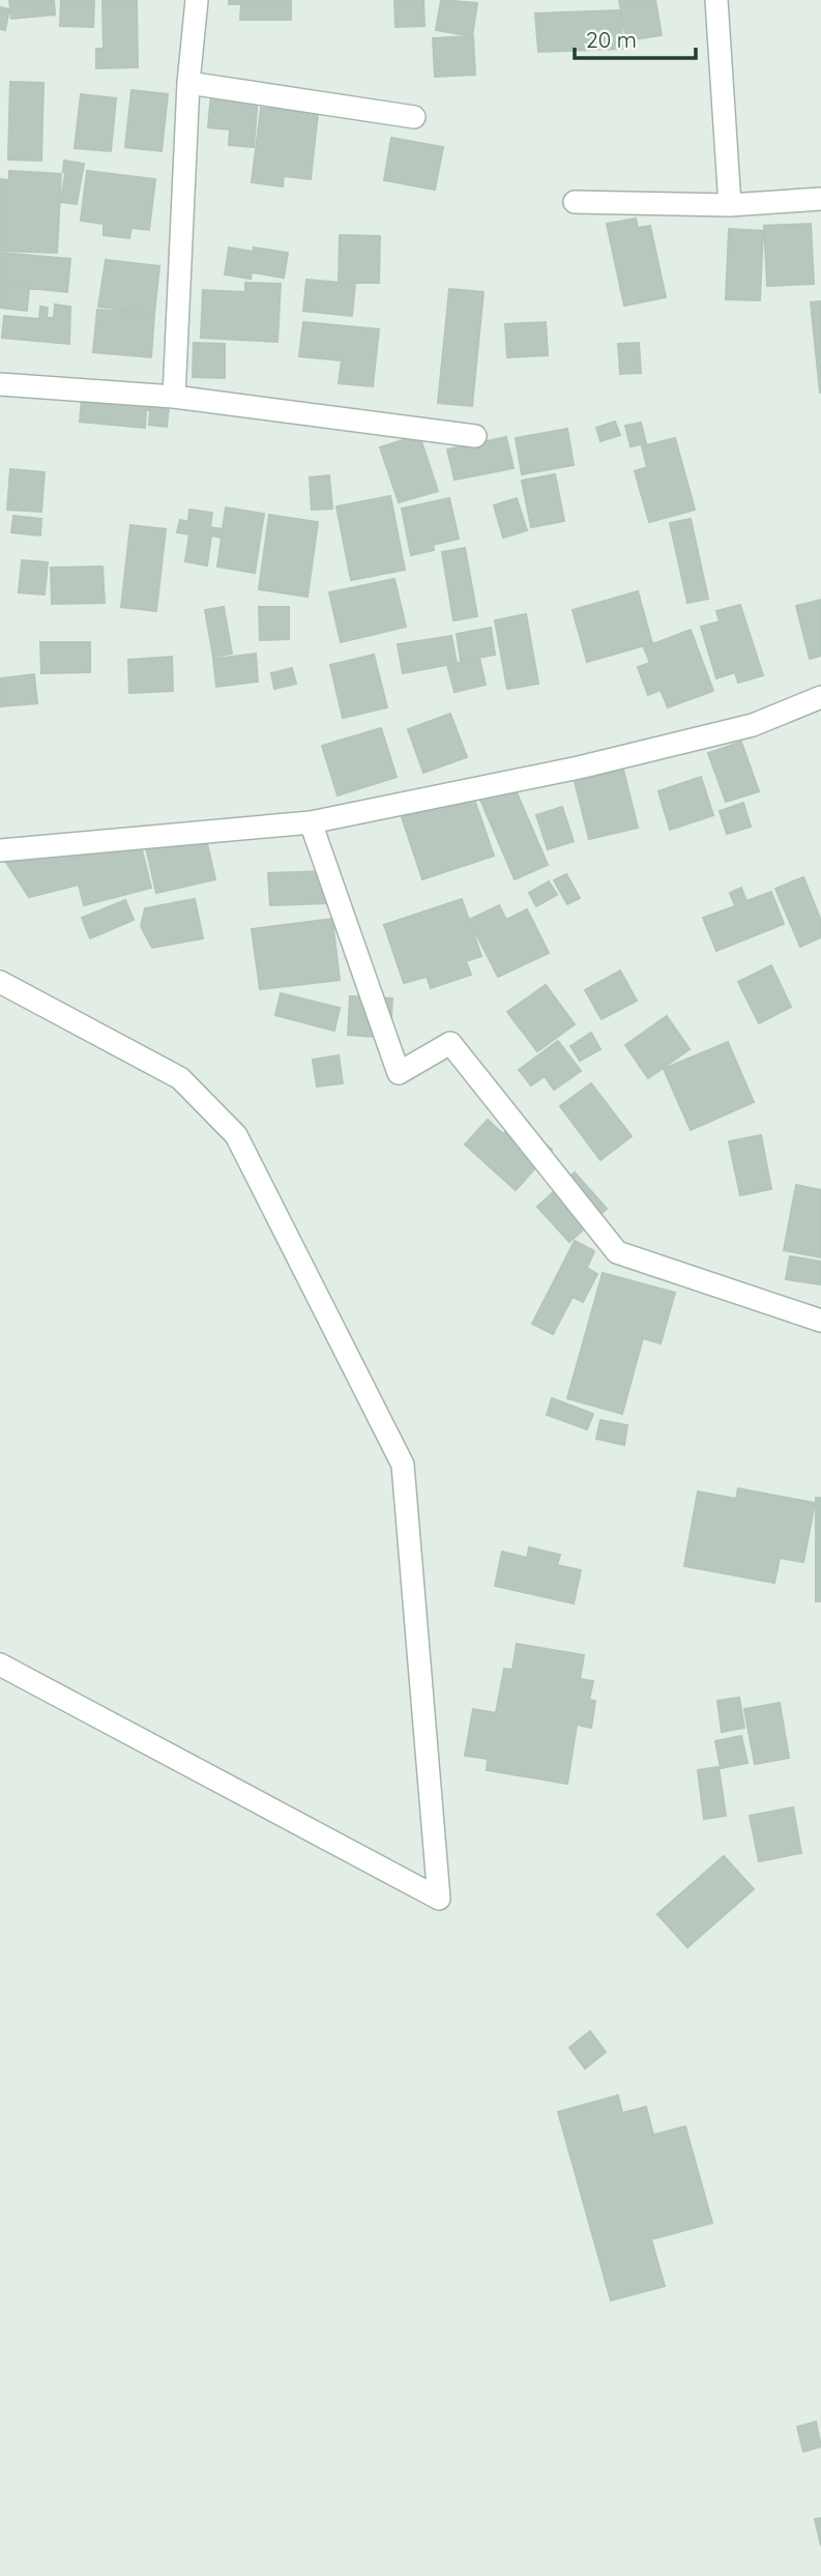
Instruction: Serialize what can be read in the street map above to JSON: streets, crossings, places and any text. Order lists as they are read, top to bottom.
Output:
{
  "scale_bar": "20 m"
}
